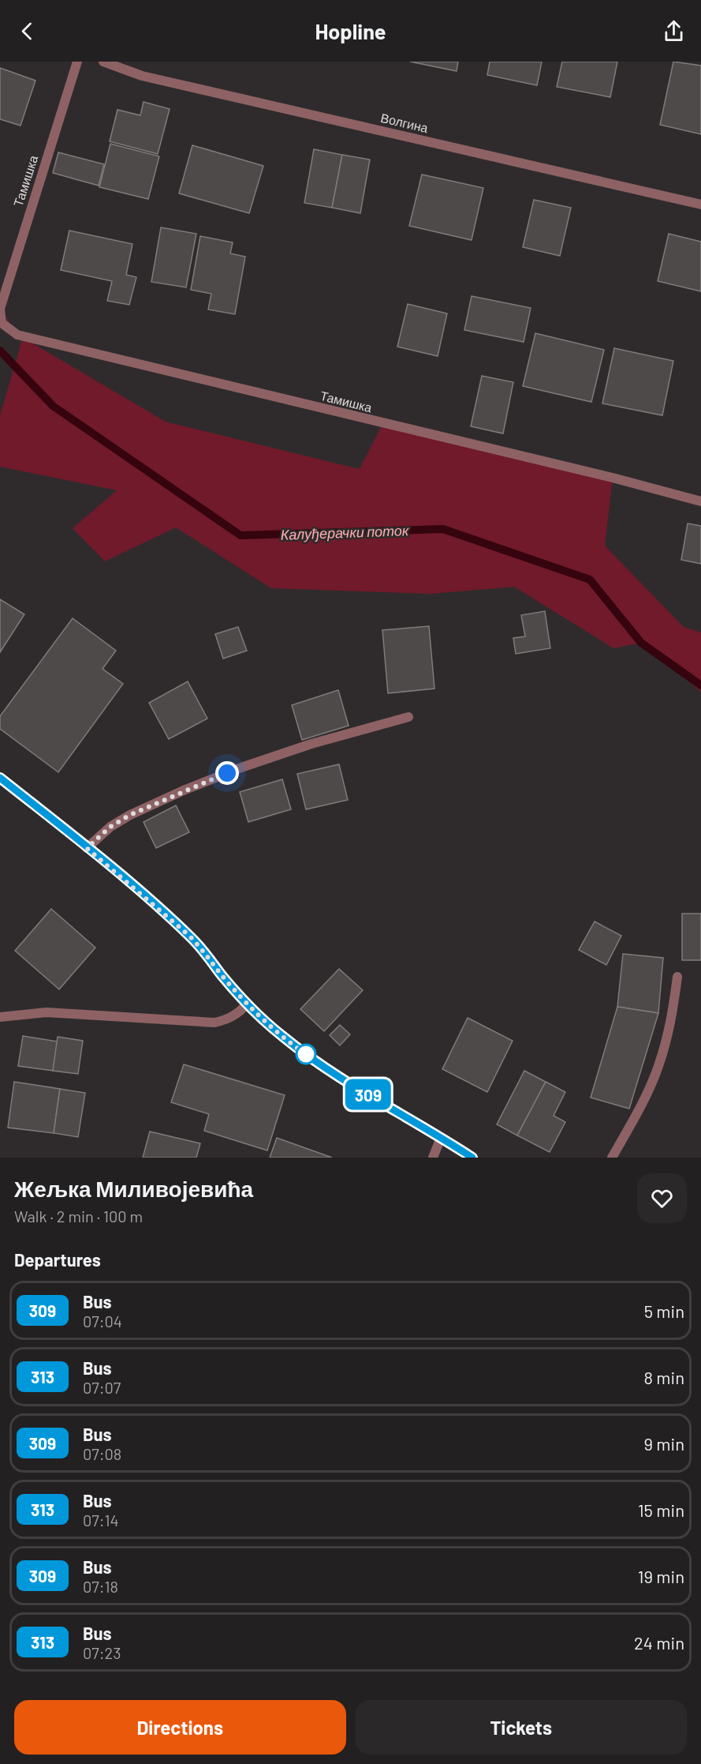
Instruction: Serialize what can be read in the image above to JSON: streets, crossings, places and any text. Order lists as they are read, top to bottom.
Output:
{
  "streets": {
    "street": ["Волгина", "Тамишка"]
  },
  "water": ["Калуђерачки поток"],
  "lines": ["bus line 309"],
  "page": {
    "header": "Hopline",
    "on_map": "309",
    "heading": [
      ["Жељка Миливојевића", "Walk · 2 min · 100 m"],
      "Departures"
    ],
    "list": [
      {
        "mark": "309",
        "name": "Bus",
        "note": "07:04",
        "value": "5 min"
      },
      {
        "mark": "313",
        "name": "Bus",
        "note": "07:07",
        "value": "8 min"
      },
      {
        "mark": "309",
        "name": "Bus",
        "note": "07:08",
        "value": "9 min"
      },
      {
        "mark": "313",
        "name": "Bus",
        "note": "07:14",
        "value": "15 min"
      },
      {
        "mark": "309",
        "name": "Bus",
        "note": "07:18",
        "value": "19 min"
      },
      {
        "mark": "313",
        "name": "Bus",
        "note": "07:23",
        "value": "24 min"
      }
    ],
    "buttons": ["Directions", "Tickets"]
  }
}
